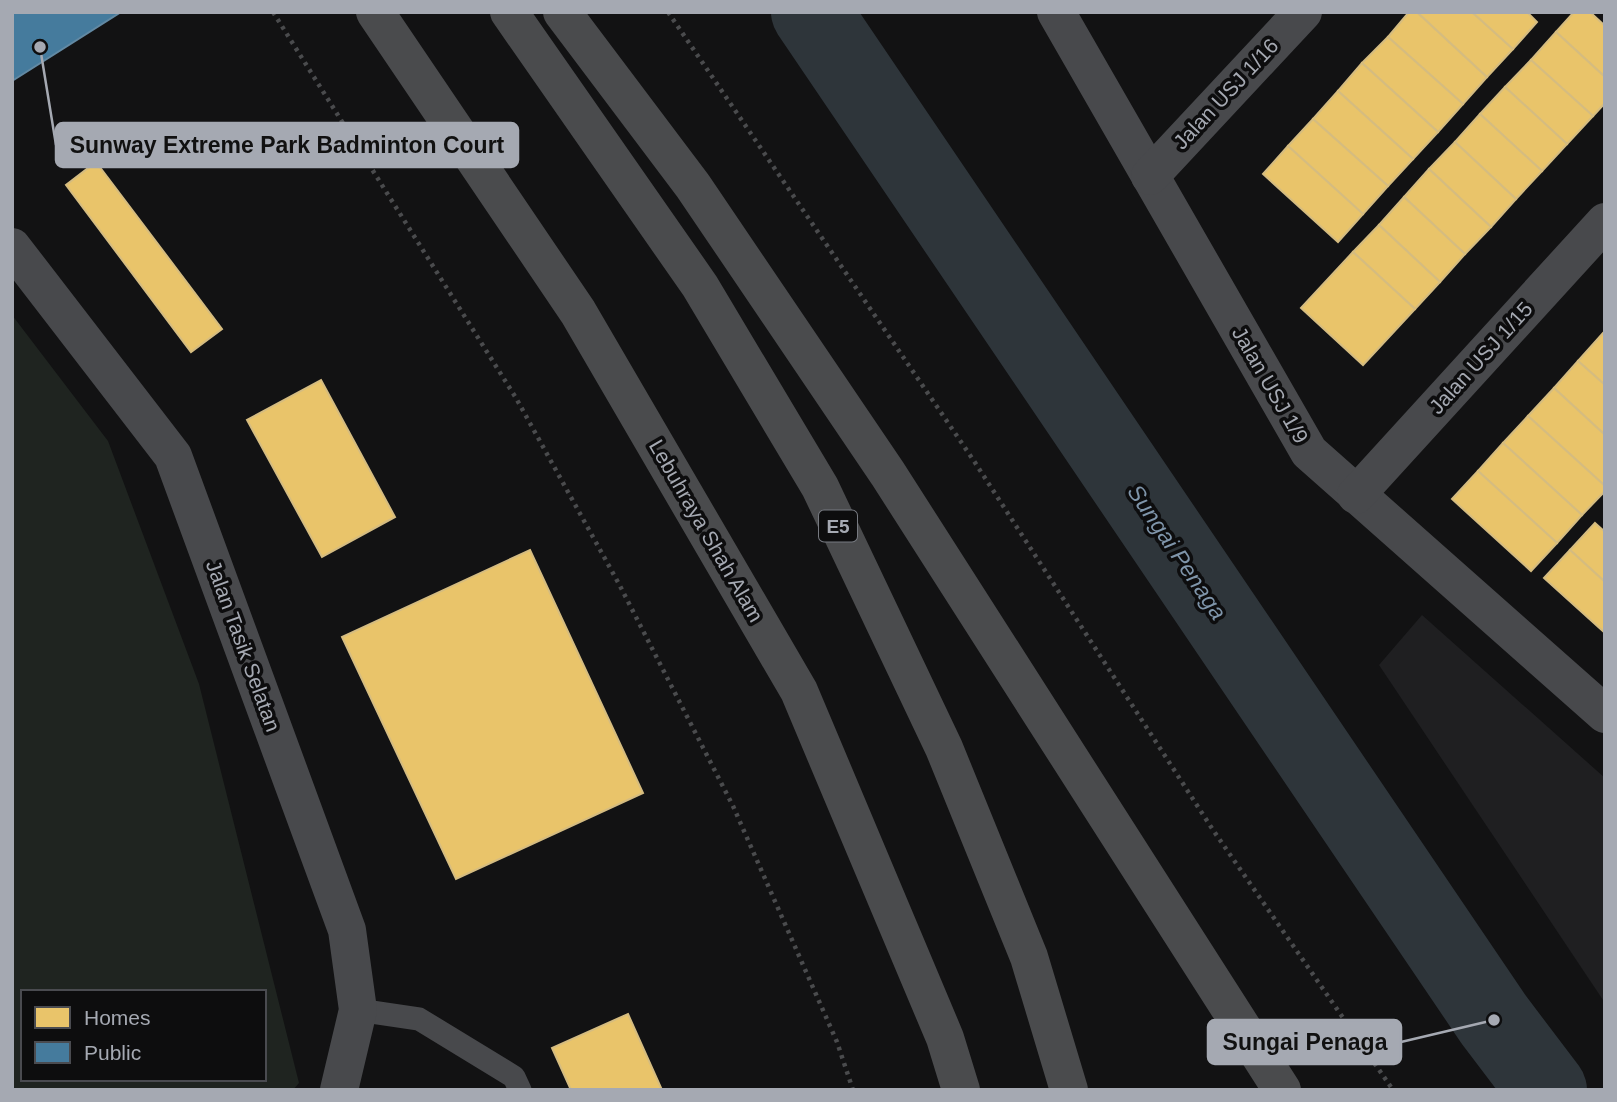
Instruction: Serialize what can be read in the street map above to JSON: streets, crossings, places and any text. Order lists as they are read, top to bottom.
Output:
{
  "streets": {
    "highway": ["E5", "Lebuhraya Shah Alam"],
    "street": [
      "Jalan USJ 1/16",
      "Jalan USJ 1/15",
      "Jalan USJ 1/9",
      "Jalan Tasik Selatan"
    ]
  },
  "crossings": [
    ["Jalan USJ 1/16", "Jalan USJ 1/9"],
    ["Jalan USJ 1/15", "Jalan USJ 1/9"]
  ],
  "water": ["Sungai Penaga"],
  "places": ["Sunway Extreme Park Badminton Court", "Sungai Penaga"],
  "legend": ["Homes", "Public"]
}
